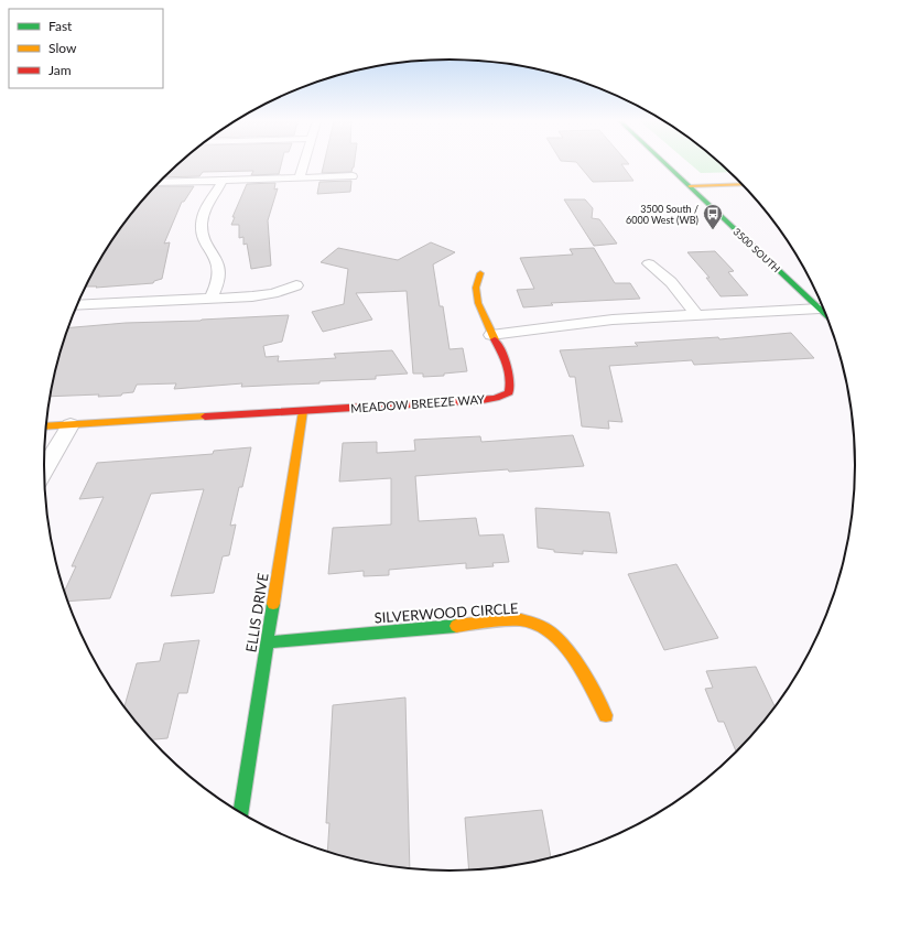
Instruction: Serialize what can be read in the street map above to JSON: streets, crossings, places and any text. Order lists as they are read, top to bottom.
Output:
{
  "streets": {
    "street": [
      "3500 SOUTH",
      "MEADOW BREEZE WAY",
      "ELLIS DRIVE",
      "SILVERWOOD CIRCLE"
    ]
  },
  "crossings": [
    ["MEADOW BREEZE WAY", "ELLIS DRIVE"],
    ["ELLIS DRIVE", "SILVERWOOD CIRCLE"]
  ],
  "places": {
    "bus stop": ["3500 South / 6000 West (WB)"]
  },
  "legend": ["Fast", "Slow", "Jam"]
}
